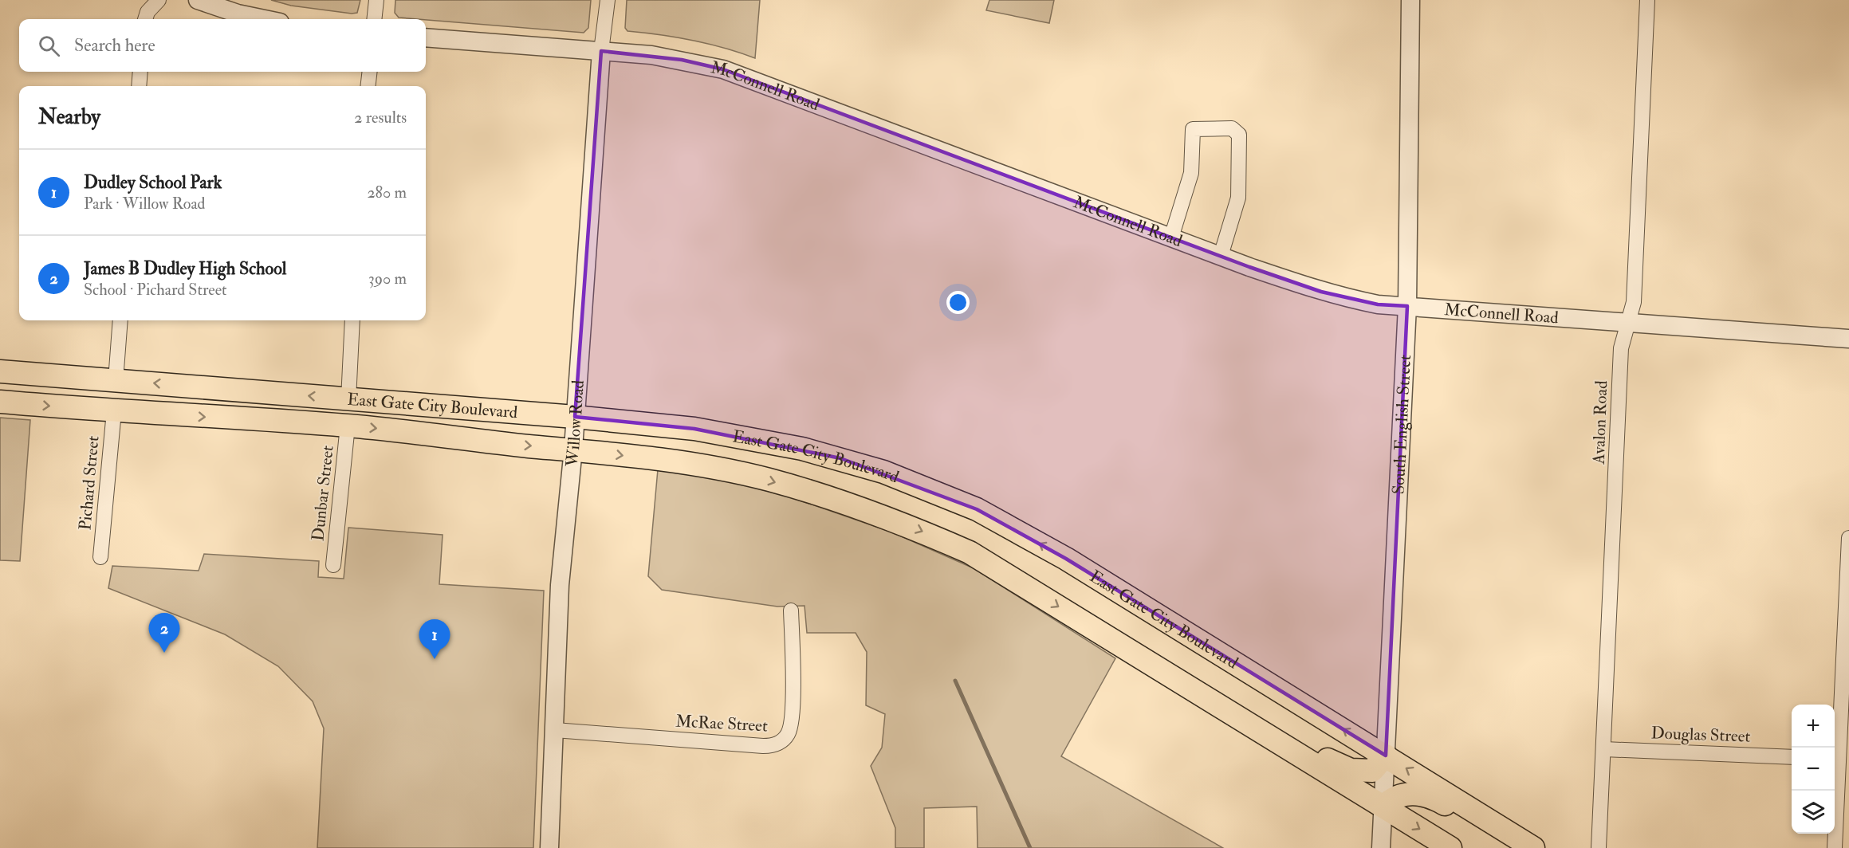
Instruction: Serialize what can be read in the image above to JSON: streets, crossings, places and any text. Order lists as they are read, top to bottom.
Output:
{
  "streets": {
    "main road": ["East Gate City Boulevard"],
    "street": [
      "McConnell Road",
      "Avalon Road",
      "Willow Road",
      "South English Street",
      "Pichard Street",
      "Dunbar Street",
      "McRae Street",
      "Douglas Street"
    ]
  },
  "crossings": [
    ["McConnell Road", "Avalon Road"],
    ["McConnell Road", "Willow Road"],
    ["McConnell Road", "South English Street"],
    ["East Gate City Boulevard", "Willow Road"],
    ["East Gate City Boulevard", "South English Street"],
    ["East Gate City Boulevard", "Pichard Street"],
    ["East Gate City Boulevard", "Dunbar Street"],
    ["Avalon Road", "Douglas Street"],
    ["Willow Road", "McRae Street"]
  ],
  "page": {
    "search": "Search here",
    "heading": ["Nearby", "2 results"],
    "list": [
      {
        "mark": "1",
        "name": "Dudley School Park",
        "note": "Park · Willow Road",
        "value": "280 m"
      },
      {
        "mark": "2",
        "name": "James B Dudley High School",
        "note": "School · Pichard Street",
        "value": "390 m"
      }
    ],
    "pins": ["2", "1"],
    "map_buttons": ["+", "−"]
  }
}
